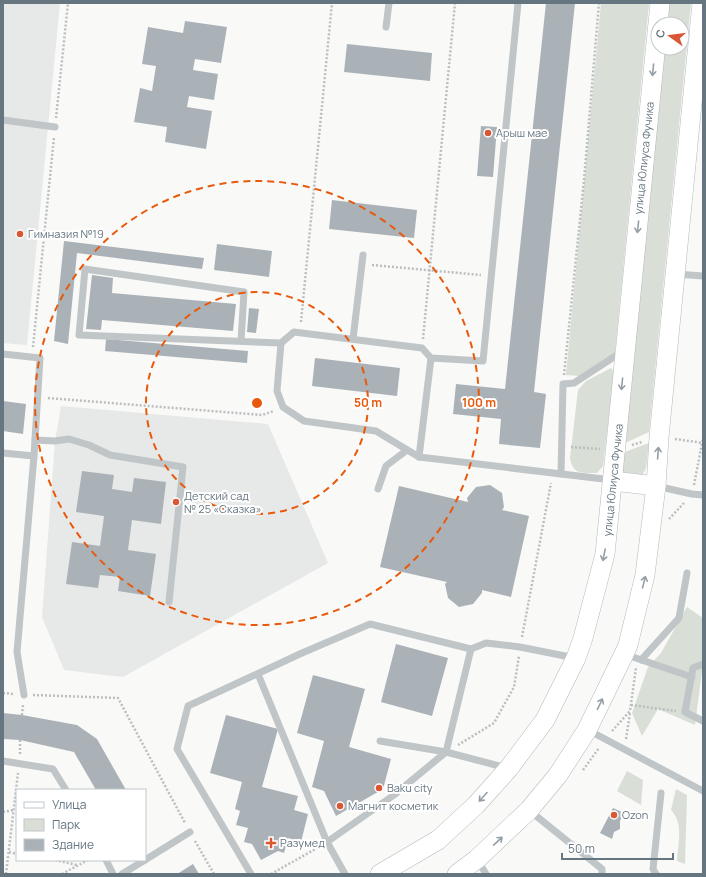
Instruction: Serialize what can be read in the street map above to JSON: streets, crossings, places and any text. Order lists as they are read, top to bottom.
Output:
{
  "streets": {
    "main road": ["улица Юлиуса Фучика"]
  },
  "places": {
    "other": [
      "Арыш мае",
      "Гимназия №19",
      "Детский сад № 25 «Сказка»",
      "Baku city",
      "Магнит косметик",
      "Ozon"
    ],
    "health": ["Разумед"]
  },
  "legend": ["Улица", "Парк", "Здание"],
  "scale_bar": "50 m",
  "north": "left",
  "rings": ["50 m", "100 m"]
}
